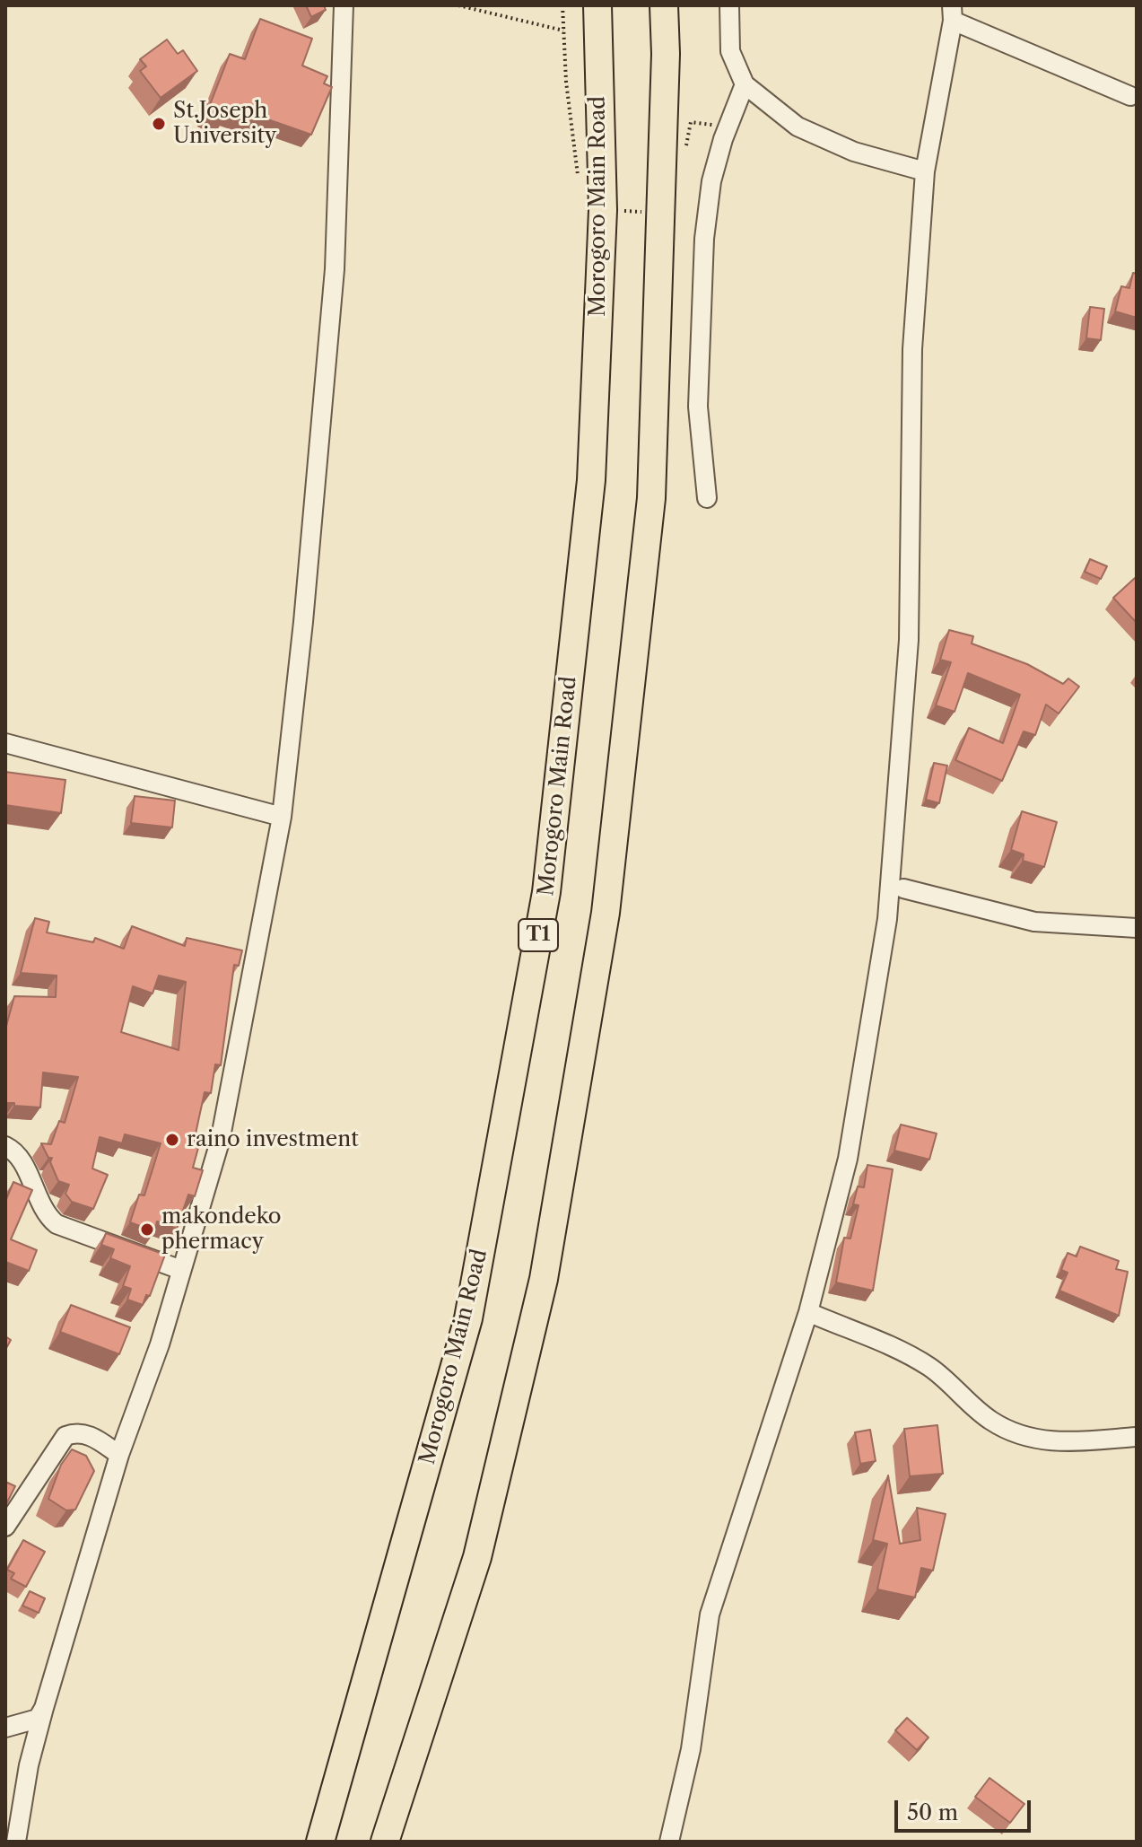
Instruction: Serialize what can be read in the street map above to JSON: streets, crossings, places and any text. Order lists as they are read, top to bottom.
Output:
{
  "streets": {
    "highway": ["Morogoro Main Road", "T1"]
  },
  "places": ["St.Joseph University", "raino investment", "makondeko phermacy"],
  "scale_bar": "50 m"
}
